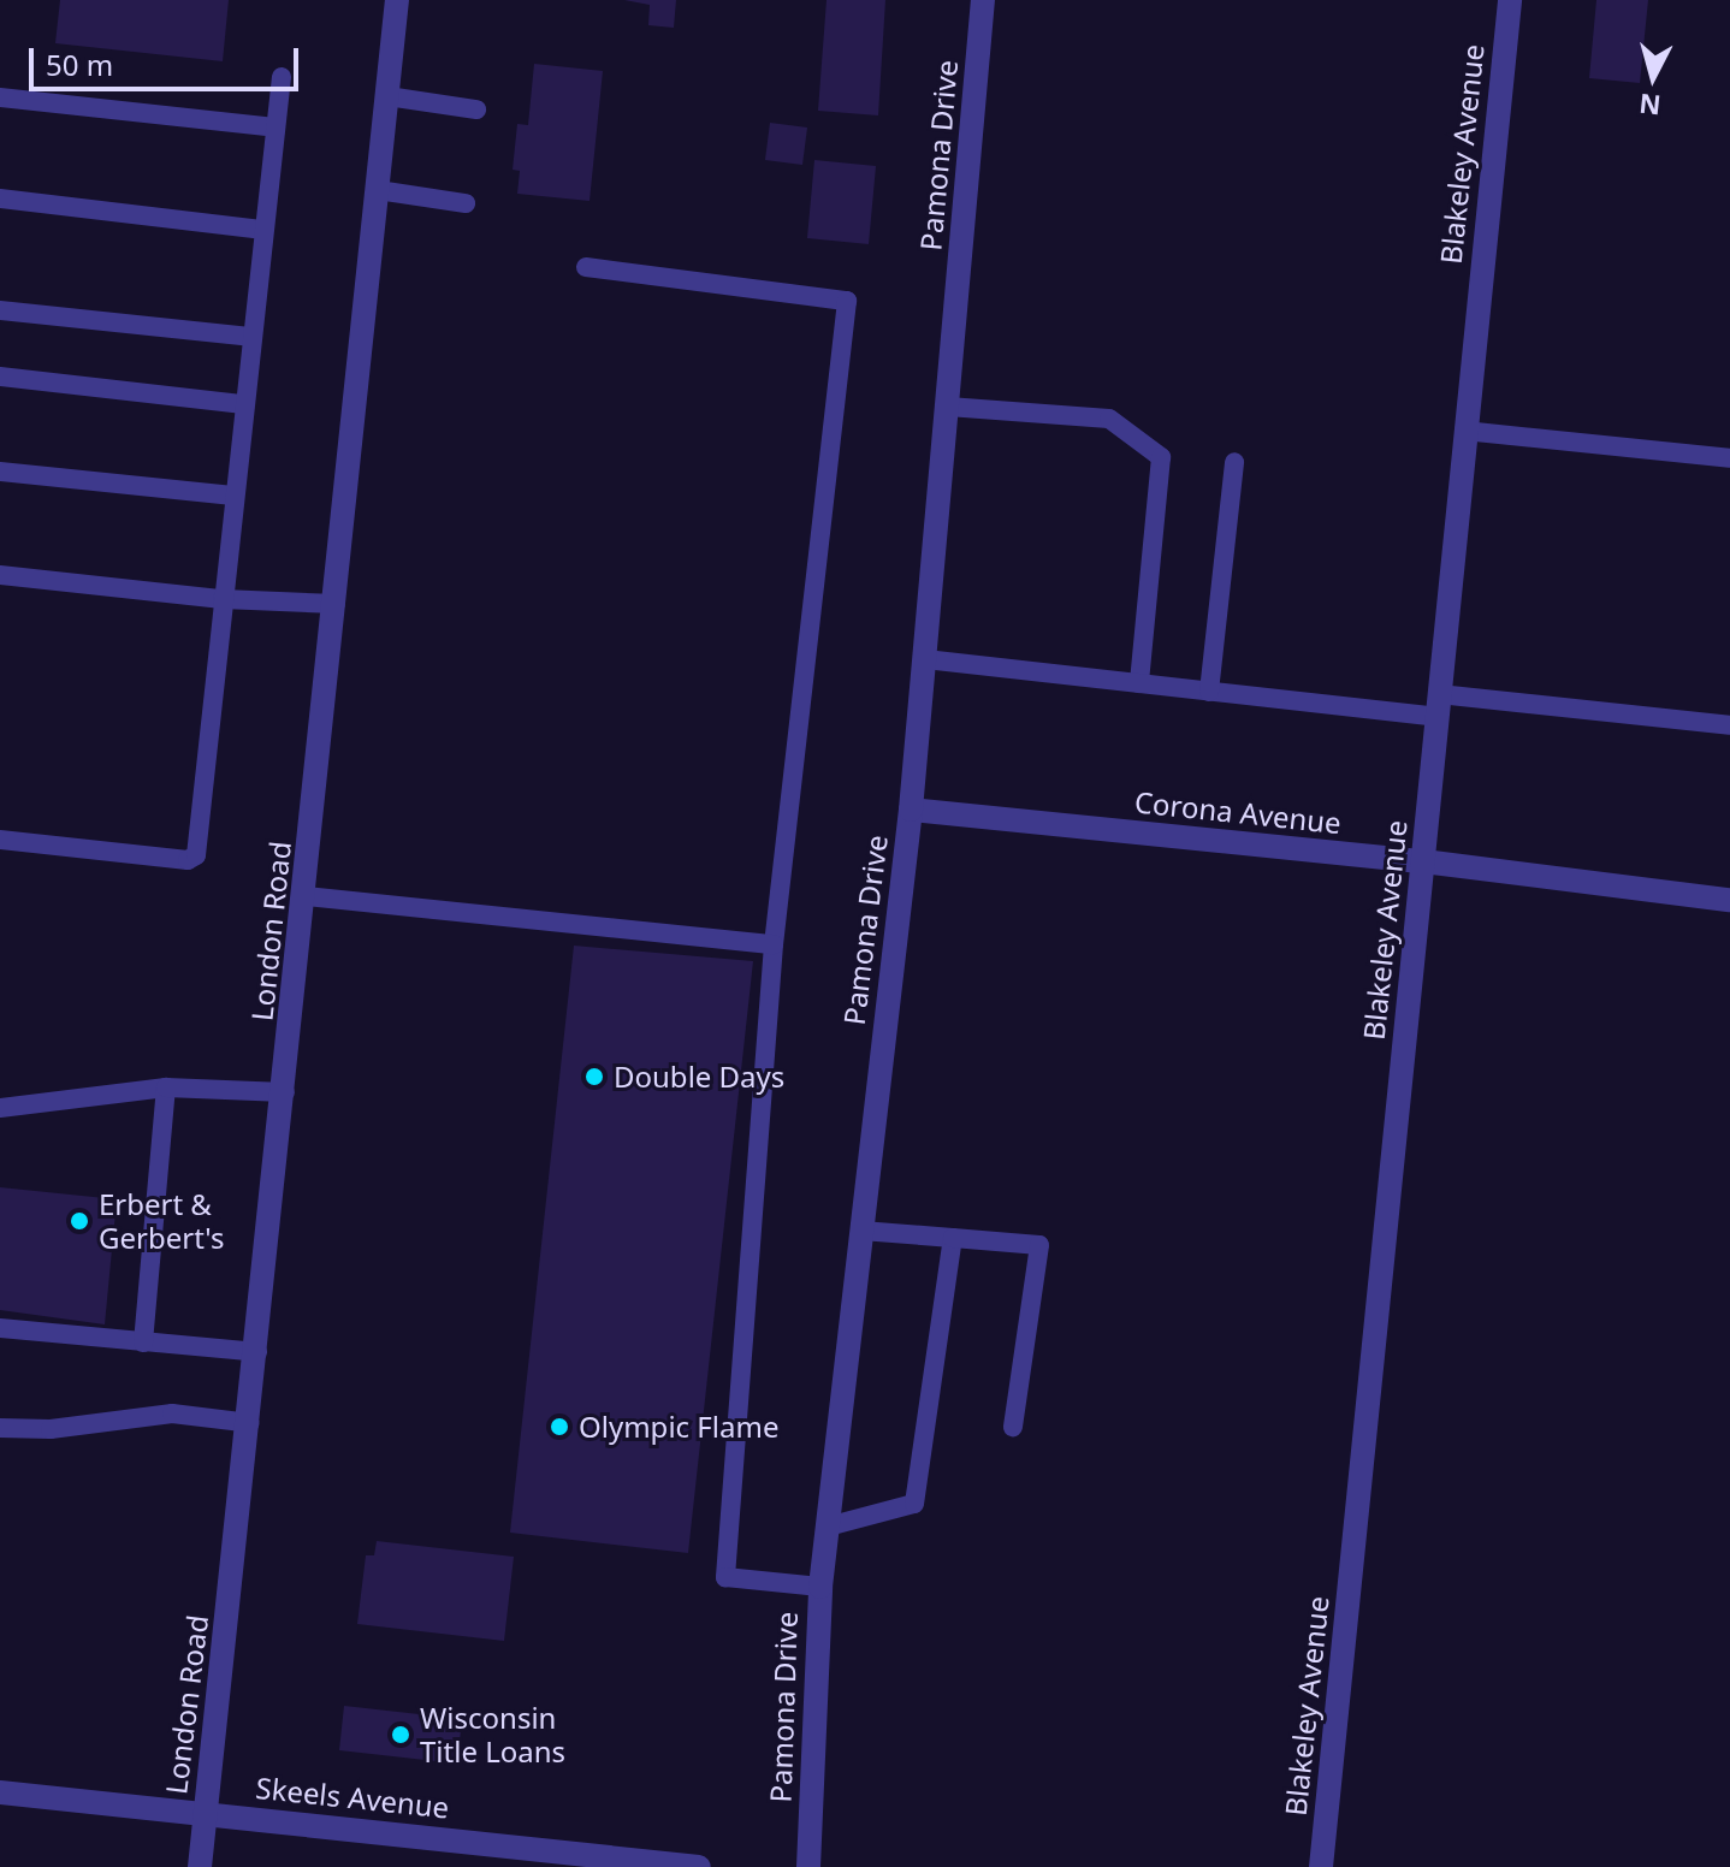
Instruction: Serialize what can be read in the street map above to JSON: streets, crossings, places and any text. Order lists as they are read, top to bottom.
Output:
{
  "streets": {
    "street": [
      "Blakeley Avenue",
      "Pamona Drive",
      "Corona Avenue",
      "London Road",
      "Skeels Avenue"
    ]
  },
  "crossings": [
    ["Blakeley Avenue", "Corona Avenue"],
    ["Pamona Drive", "Corona Avenue"],
    ["London Road", "Skeels Avenue"]
  ],
  "places": [
    "Double Days",
    "Erbert & Gerbert's",
    "Olympic Flame",
    "Wisconsin Title Loans"
  ],
  "scale_bar": "50 m",
  "north": "bottom"
}
